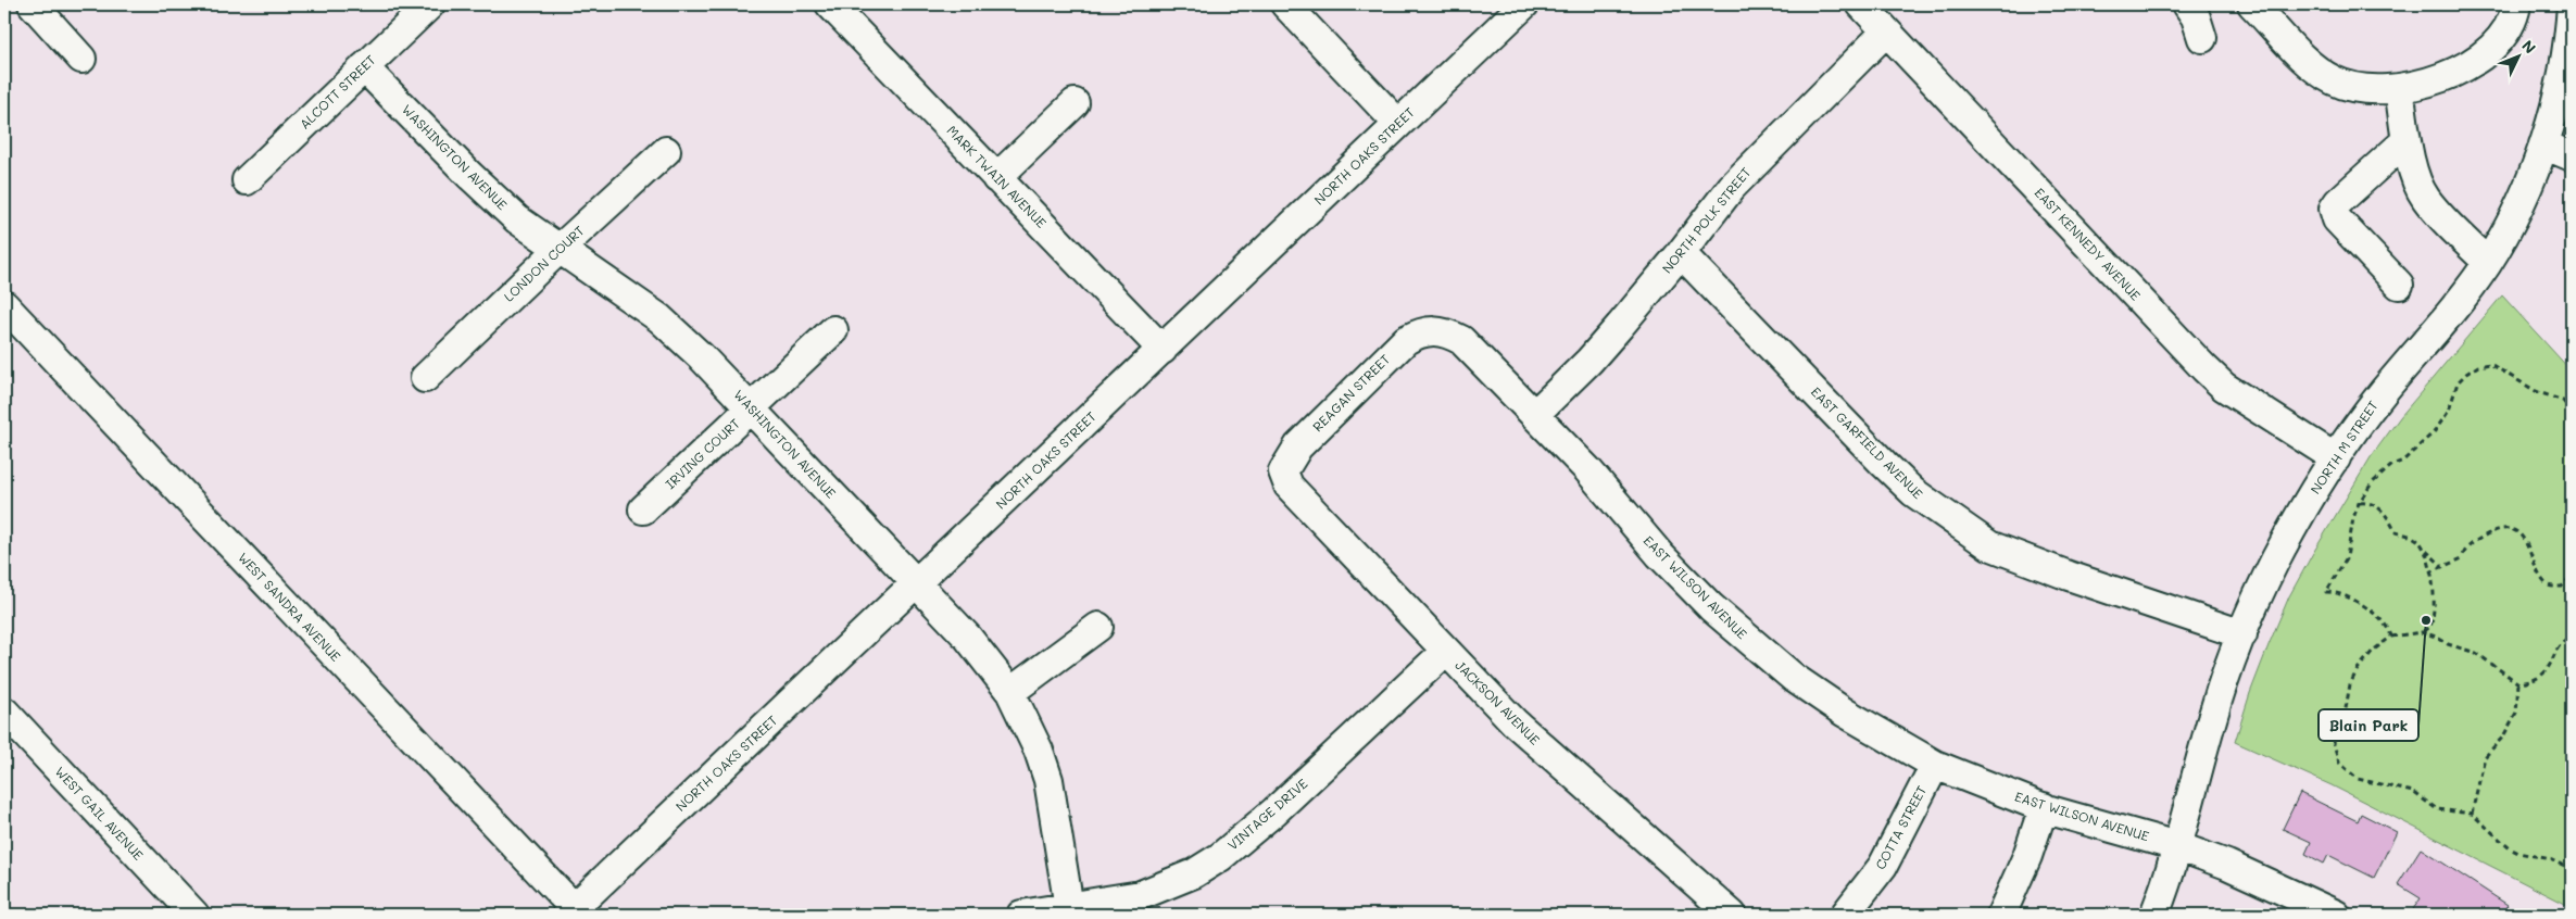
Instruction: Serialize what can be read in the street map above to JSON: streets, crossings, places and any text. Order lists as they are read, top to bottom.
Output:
{
  "streets": {
    "street": [
      "ALCOTT STREET",
      "NORTH OAKS STREET",
      "WASHINGTON AVENUE",
      "MARK TWAIN AVENUE",
      "NORTH POLK STREET",
      "EAST KENNEDY AVENUE",
      "LONDON COURT",
      "REAGAN STREET",
      "EAST GARFIELD AVENUE",
      "NORTH M STREET",
      "IRVING COURT",
      "EAST WILSON AVENUE",
      "WEST SANDRA AVENUE",
      "JACKSON AVENUE",
      "WEST GAIL AVENUE",
      "VINTAGE DRIVE",
      "COTTA STREET"
    ]
  },
  "crossings": [
    ["ALCOTT STREET", "WASHINGTON AVENUE"],
    ["NORTH OAKS STREET", "WASHINGTON AVENUE"],
    ["NORTH OAKS STREET", "MARK TWAIN AVENUE"],
    ["NORTH OAKS STREET", "WEST SANDRA AVENUE"],
    ["WASHINGTON AVENUE", "LONDON COURT"],
    ["WASHINGTON AVENUE", "IRVING COURT"],
    ["WASHINGTON AVENUE", "VINTAGE DRIVE"],
    ["NORTH POLK STREET", "EAST KENNEDY AVENUE"],
    ["NORTH POLK STREET", "EAST GARFIELD AVENUE"],
    ["NORTH POLK STREET", "EAST WILSON AVENUE"],
    ["EAST KENNEDY AVENUE", "NORTH M STREET"],
    ["REAGAN STREET", "EAST WILSON AVENUE"],
    ["REAGAN STREET", "JACKSON AVENUE"],
    ["EAST GARFIELD AVENUE", "NORTH M STREET"],
    ["NORTH M STREET", "EAST WILSON AVENUE"],
    ["EAST WILSON AVENUE", "COTTA STREET"],
    ["JACKSON AVENUE", "VINTAGE DRIVE"]
  ],
  "places": ["Blain Park"],
  "north": "top right"
}
